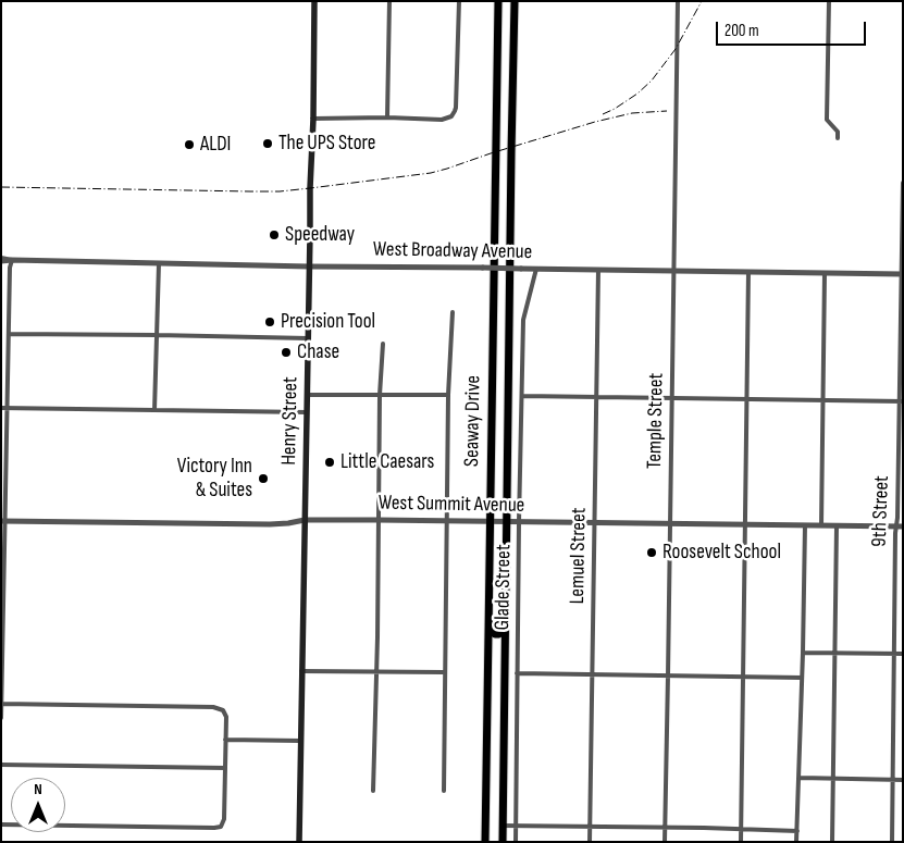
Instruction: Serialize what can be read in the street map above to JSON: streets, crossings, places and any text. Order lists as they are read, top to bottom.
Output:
{
  "streets": {
    "highway": ["Seaway Drive"],
    "main road": ["Henry Street"],
    "street": [
      "West Broadway Avenue",
      "Temple Street",
      "West Summit Avenue",
      "9th Street",
      "Lemuel Street",
      "Glade Street"
    ]
  },
  "crossings": [
    ["West Broadway Avenue", "Henry Street"],
    ["West Broadway Avenue", "Temple Street"],
    ["West Broadway Avenue", "9th Street"],
    ["West Broadway Avenue", "Lemuel Street"],
    ["West Broadway Avenue", "Glade Street"],
    ["Henry Street", "West Summit Avenue"],
    ["Seaway Drive", "West Summit Avenue"],
    ["Temple Street", "West Summit Avenue"],
    ["West Summit Avenue", "9th Street"],
    ["West Summit Avenue", "Lemuel Street"],
    ["West Summit Avenue", "Glade Street"]
  ],
  "places": [
    "The UPS Store",
    "ALDI",
    "Speedway",
    "Precision Tool",
    "Chase",
    "Little Caesars",
    "Victory Inn & Suites",
    "Roosevelt School"
  ],
  "scale_bar": "200 m",
  "north": "top"
}
